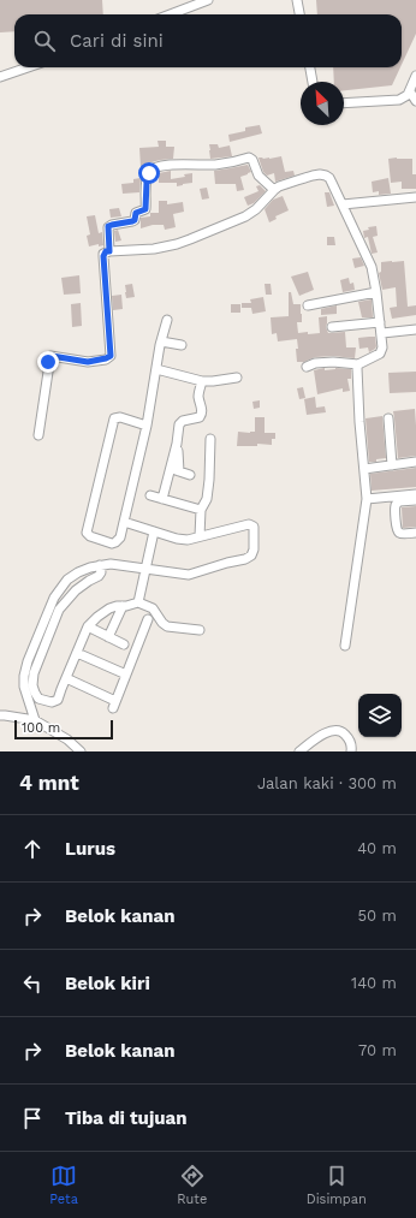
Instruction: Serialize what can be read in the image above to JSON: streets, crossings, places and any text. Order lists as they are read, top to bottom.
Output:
{
  "scale_bar": "100 m",
  "north": "top left",
  "page": {
    "search": "Cari di sini",
    "scale": "100 m",
    "heading": ["4 mnt", "Jalan kaki · 300 m"],
    "list": [
      ["Lurus", "40 m"],
      ["Belok kanan", "50 m"],
      ["Belok kiri", "140 m"],
      ["Belok kanan", "70 m"],
      "Tiba di tujuan"
    ],
    "nav": ["Peta", "Rute", "Disimpan"]
  }
}
